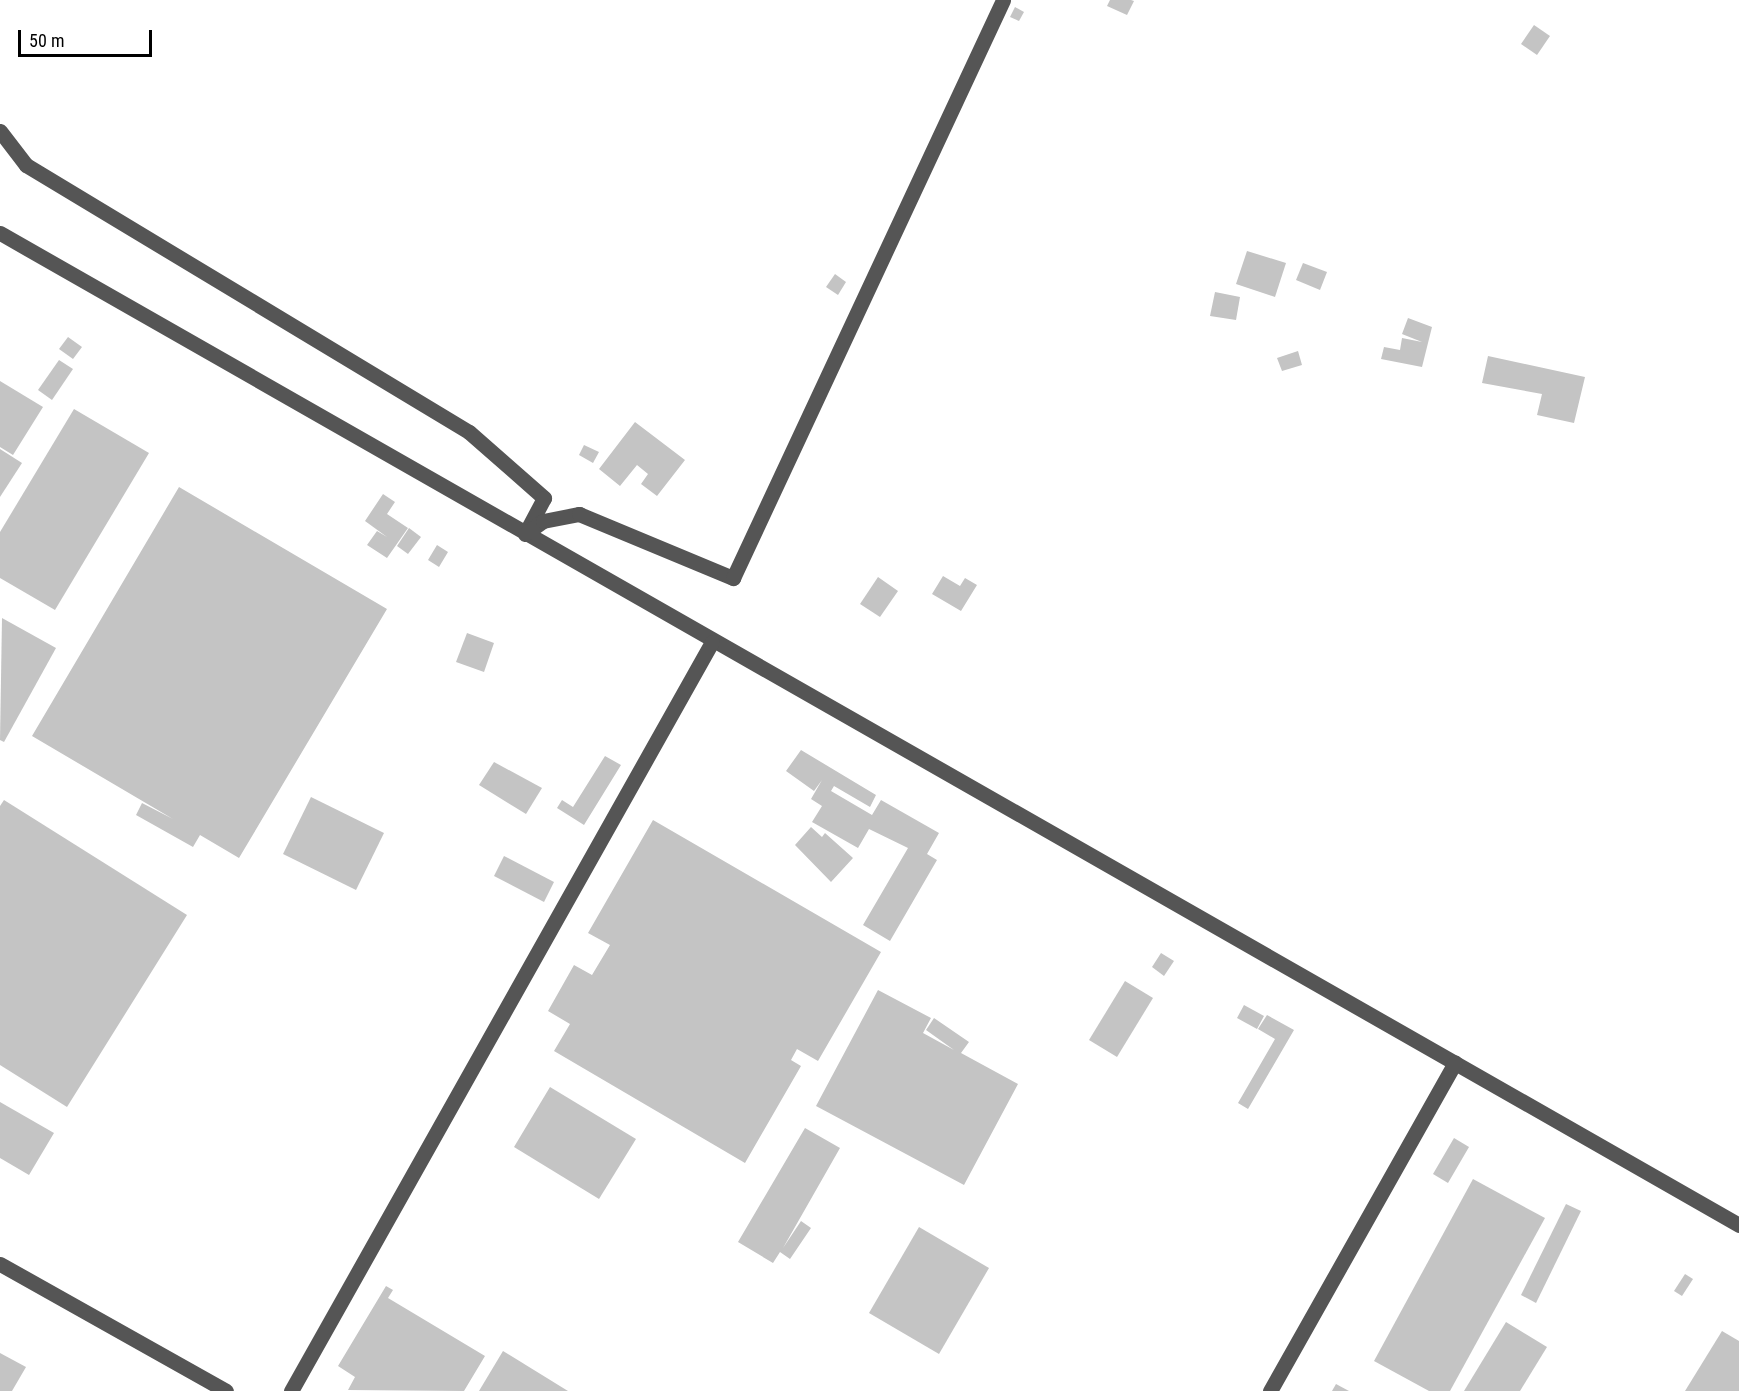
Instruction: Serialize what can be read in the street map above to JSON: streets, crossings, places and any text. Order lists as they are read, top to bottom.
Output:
{
  "scale_bar": "50 m"
}
